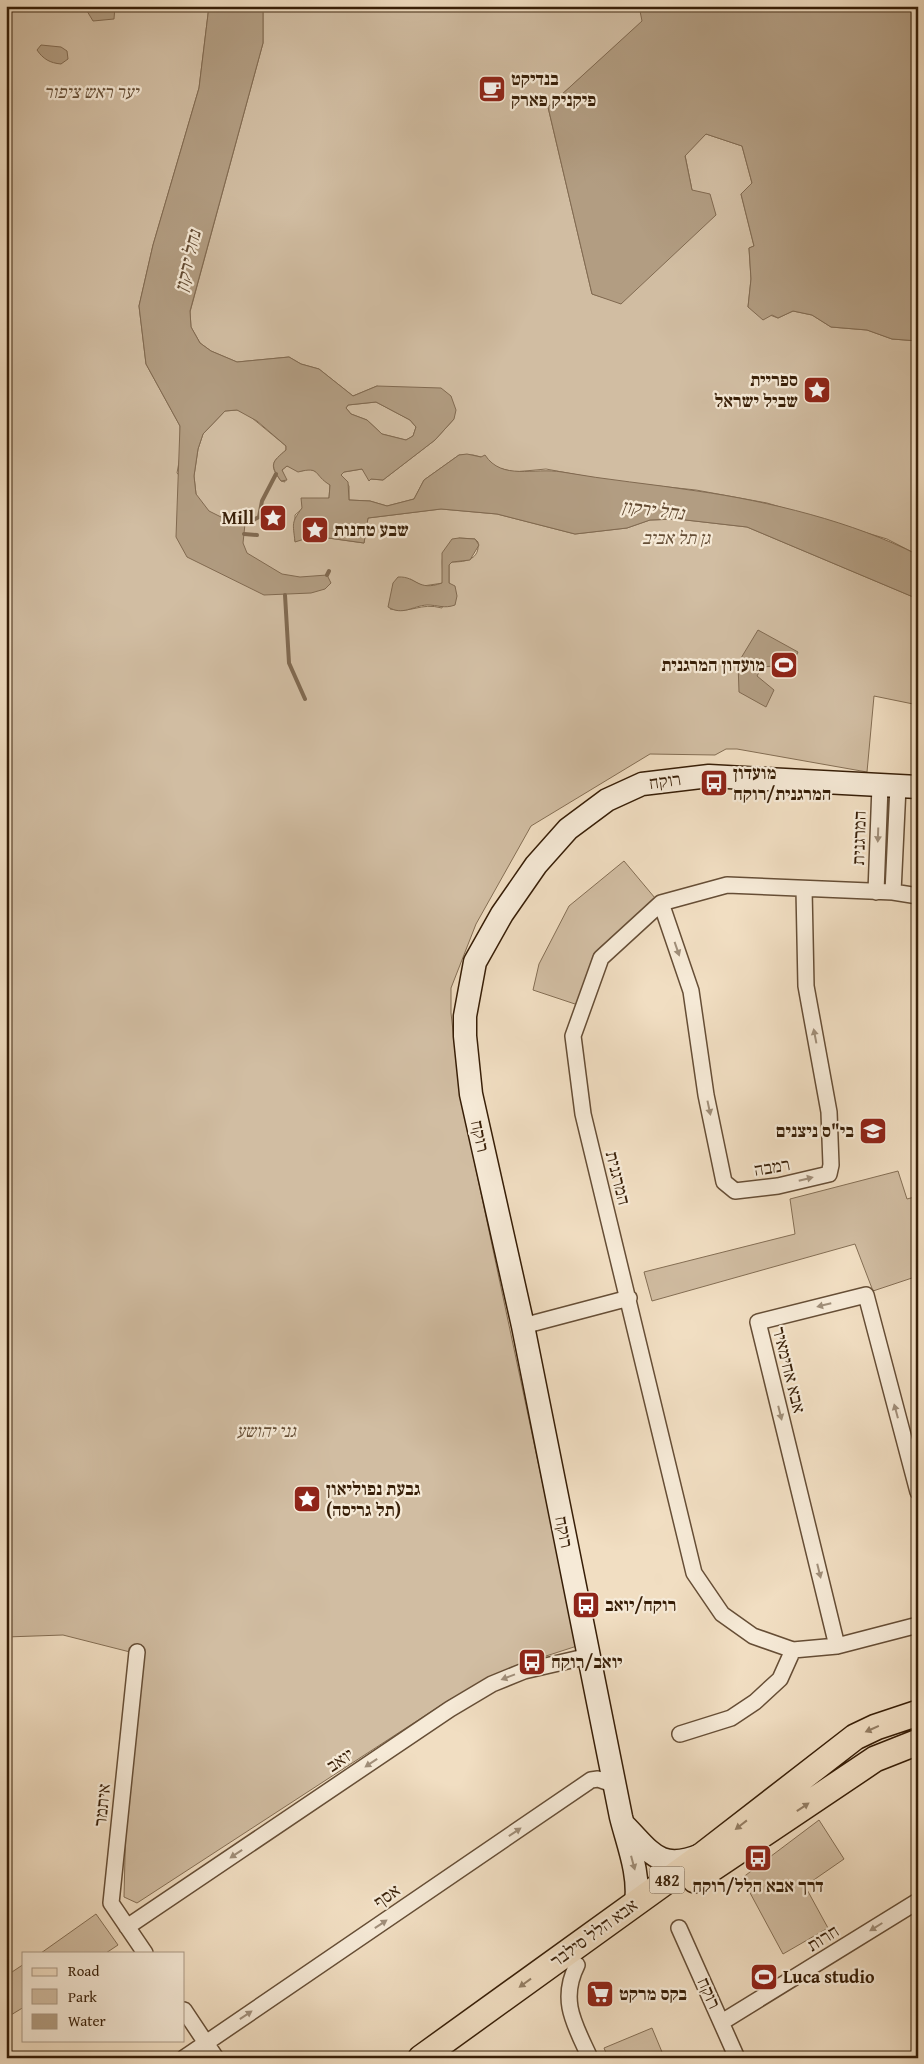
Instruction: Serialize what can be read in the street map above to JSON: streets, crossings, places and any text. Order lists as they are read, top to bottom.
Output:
{
  "streets": {
    "main road": ["482", "אבא הלל סילבר"],
    "street": [
      "רוקח",
      "המרגנית",
      "רמבה",
      "אבא אחימאיר",
      "יואב",
      "איתמר",
      "אסף",
      "חרות"
    ]
  },
  "crossings": [
    ["רוקח", "המרגנית"],
    ["רוקח", "יואב"],
    ["רוקח", "אסף"],
    ["רוקח", "אבא הלל סילבר"],
    ["רוקח", "חרות"],
    ["המרגנית", "רמבה"],
    ["יואב", "איתמר"]
  ],
  "one_way": ["יואב", "אסף", "חרות"],
  "water": ["נחל ירקון"],
  "parks": ["יער ראש ציפור", "גן תל אביב", "גני יהושע"],
  "places": {
    "cafe": ["בנדיקט פיקניק פארק"],
    "place": [
      "ספריית שביל ישראל",
      "Mill",
      "שבע טחנות",
      "גבעת נפוליאון (תל גריסה)"
    ],
    "sports": ["מועדון המרגנית", "Luca studio"],
    "bus stop": [
      "מועדון המרגנית/רוקח",
      "רוקח/יואב",
      "יואב/רוקח",
      "דרך אבא הלל/רוקח"
    ],
    "school or university": ["בי\"ס ניצנים"],
    "supermarket": ["בקס מרקט"]
  },
  "legend": ["Road", "Park", "Water"]
}
